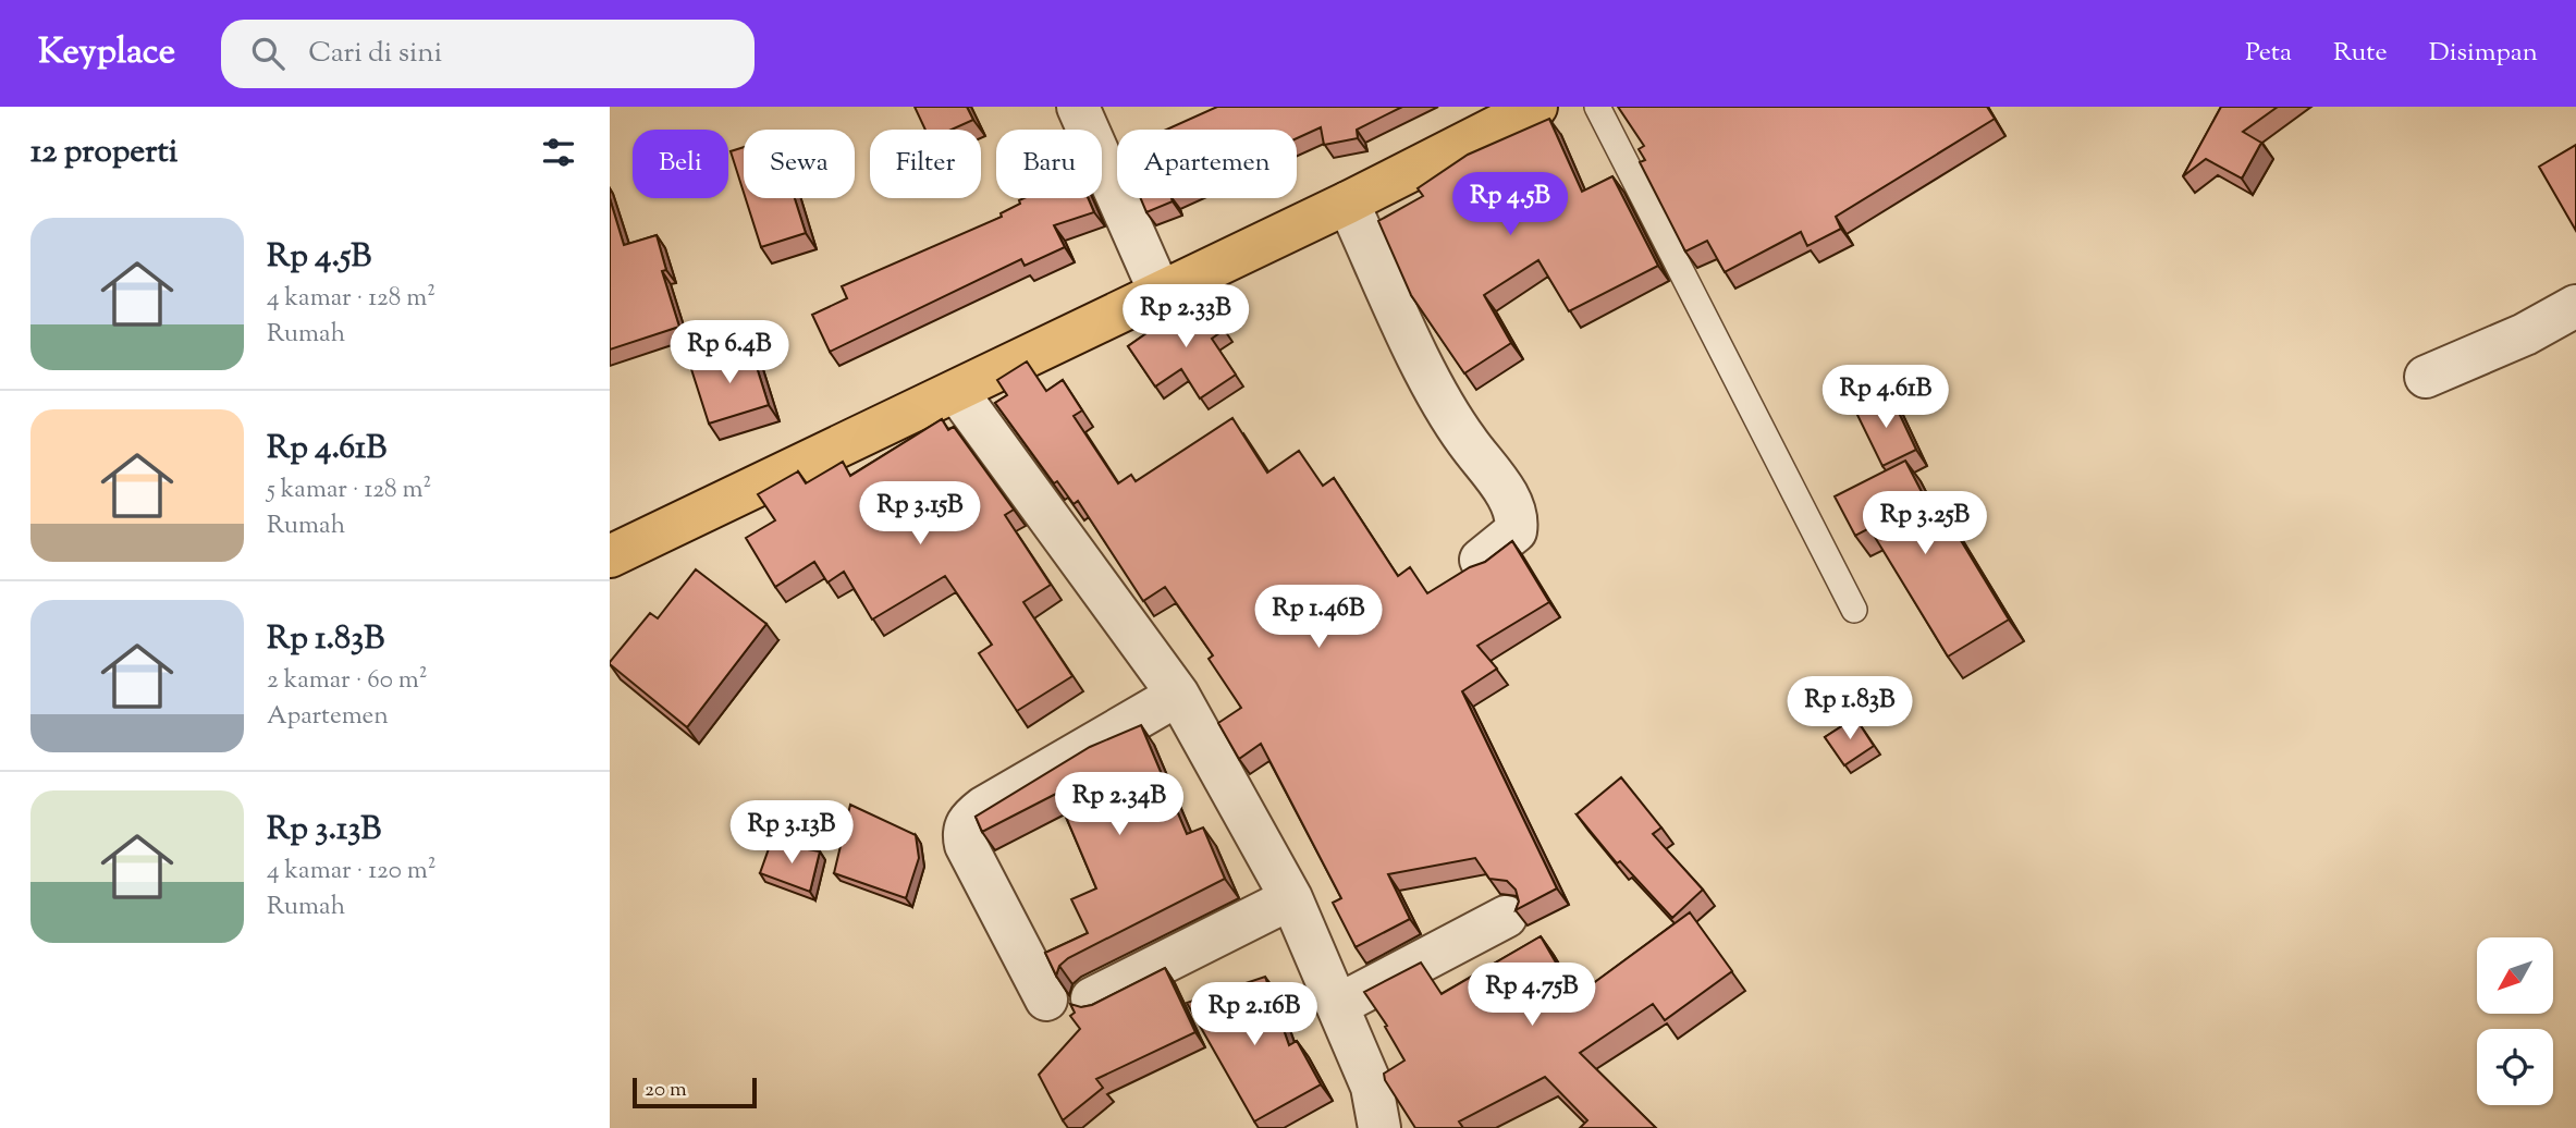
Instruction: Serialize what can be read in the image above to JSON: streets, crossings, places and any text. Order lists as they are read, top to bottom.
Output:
{
  "scale_bar": "20 m",
  "north": "bottom left",
  "page": {
    "header": "Keyplace",
    "search": "Cari di sini",
    "nav": ["Peta", "Rute", "Disimpan"],
    "heading": "12 properti",
    "chip": [
      "Beli",
      "Sewa",
      "Filter",
      "Baru",
      "Apartemen"
    ],
    "price": [
      "Rp 4.5B",
      "Rp 2.33B",
      "Rp 6.4B",
      "Rp 4.61B",
      "Rp 3.15B",
      "Rp 3.25B",
      "Rp 1.46B",
      "Rp 1.83B",
      "Rp 2.34B",
      "Rp 3.13B",
      "Rp 4.75B",
      "Rp 2.16B"
    ],
    "list": [
      {
        "name": "Rp 4.5B",
        "note": "4 kamar · 128 m² · Rumah"
      },
      {
        "name": "Rp 4.61B",
        "note": "5 kamar · 128 m² · Rumah"
      },
      {
        "name": "Rp 1.83B",
        "note": "2 kamar · 60 m² · Apartemen"
      },
      {
        "name": "Rp 3.13B",
        "note": "4 kamar · 120 m² · Rumah"
      }
    ],
    "scale": "20 m"
  }
}
